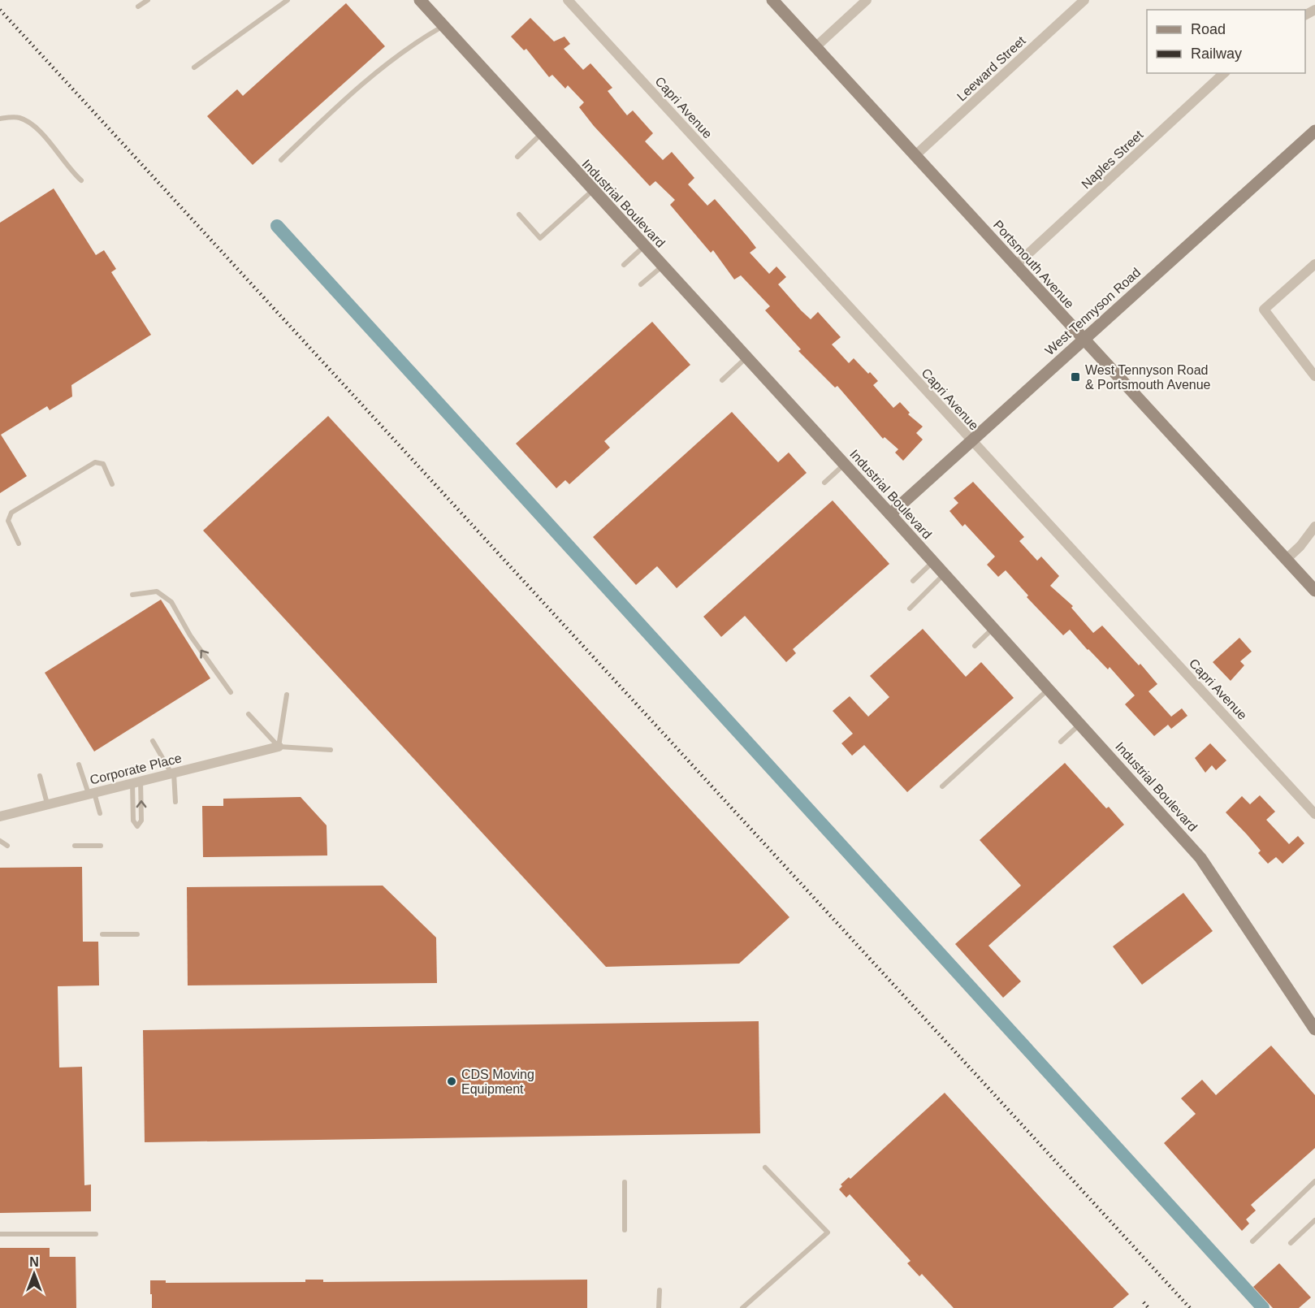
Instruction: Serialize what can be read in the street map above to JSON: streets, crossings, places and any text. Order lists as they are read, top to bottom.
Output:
{
  "streets": {
    "main road": ["Industrial Boulevard", "Portsmouth Avenue", "West Tennyson Road"],
    "street": [
      "Leeward Street",
      "Capri Avenue",
      "Naples Street",
      "Corporate Place"
    ]
  },
  "crossings": [
    ["Leeward Street", "Portsmouth Avenue"],
    ["Capri Avenue", "West Tennyson Road"],
    ["Naples Street", "Portsmouth Avenue"],
    ["Industrial Boulevard", "West Tennyson Road"],
    ["Portsmouth Avenue", "West Tennyson Road"]
  ],
  "places": {
    "transit": ["West Tennyson Road & Portsmouth Avenue"],
    "other": ["CDS Moving Equipment"]
  },
  "legend": ["Road", "Railway"],
  "north": "top"
}
